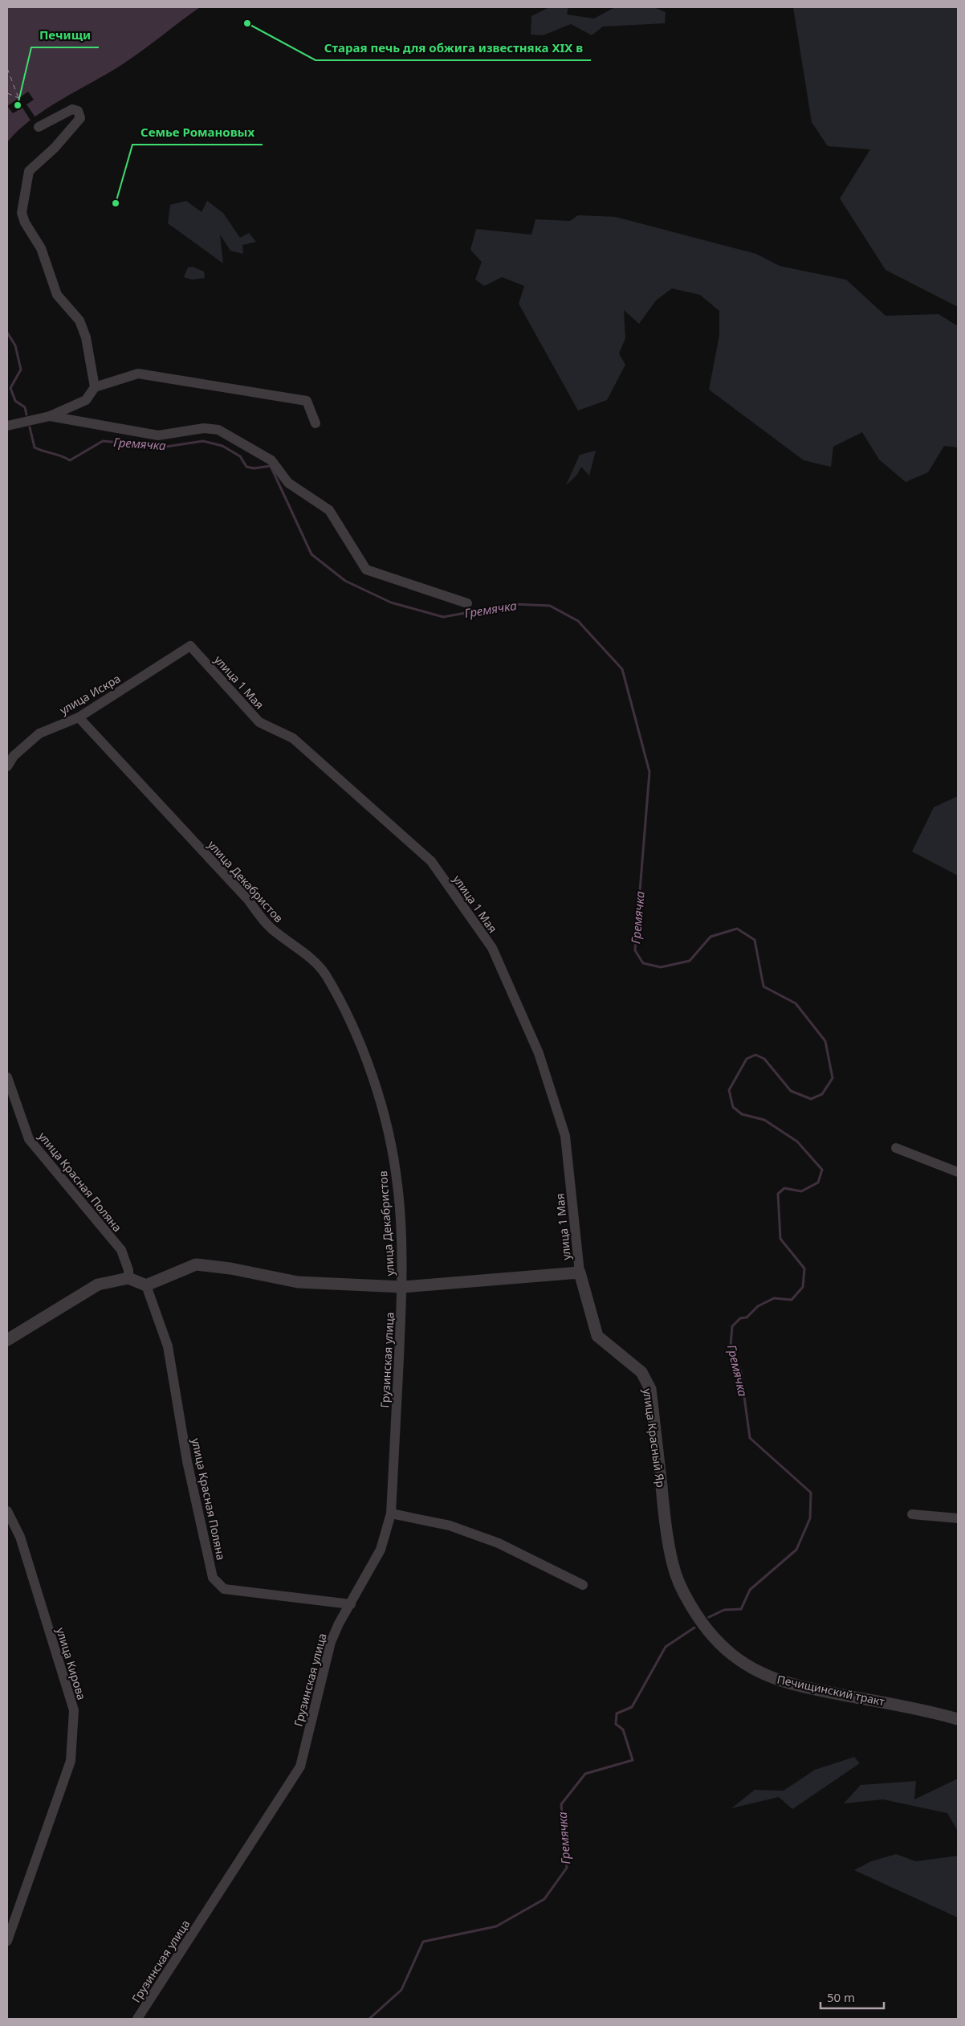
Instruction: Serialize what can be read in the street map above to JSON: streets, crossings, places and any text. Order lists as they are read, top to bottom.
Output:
{
  "streets": {
    "street": [
      "улица 1 Мая",
      "улица Искра",
      "улица Декабристов",
      "улица Красная Поляна",
      "Грузинская улица",
      "улица Красный Яр",
      "улица Кирова",
      "Печищинский тракт"
    ]
  },
  "crossings": [
    ["улица 1 Мая", "улица Искра"],
    ["улица 1 Мая", "улица Красный Яр"],
    ["улица Искра", "улица Декабристов"],
    ["улица Декабристов", "Грузинская улица"],
    ["улица Красная Поляна", "Грузинская улица"],
    ["улица Красный Яр", "Печищинский тракт"]
  ],
  "water": ["Гремячка"],
  "places": ["Старая печь для обжига известняка XIX в", "Печищи", "Семье Романовых"],
  "scale_bar": "50 m"
}
